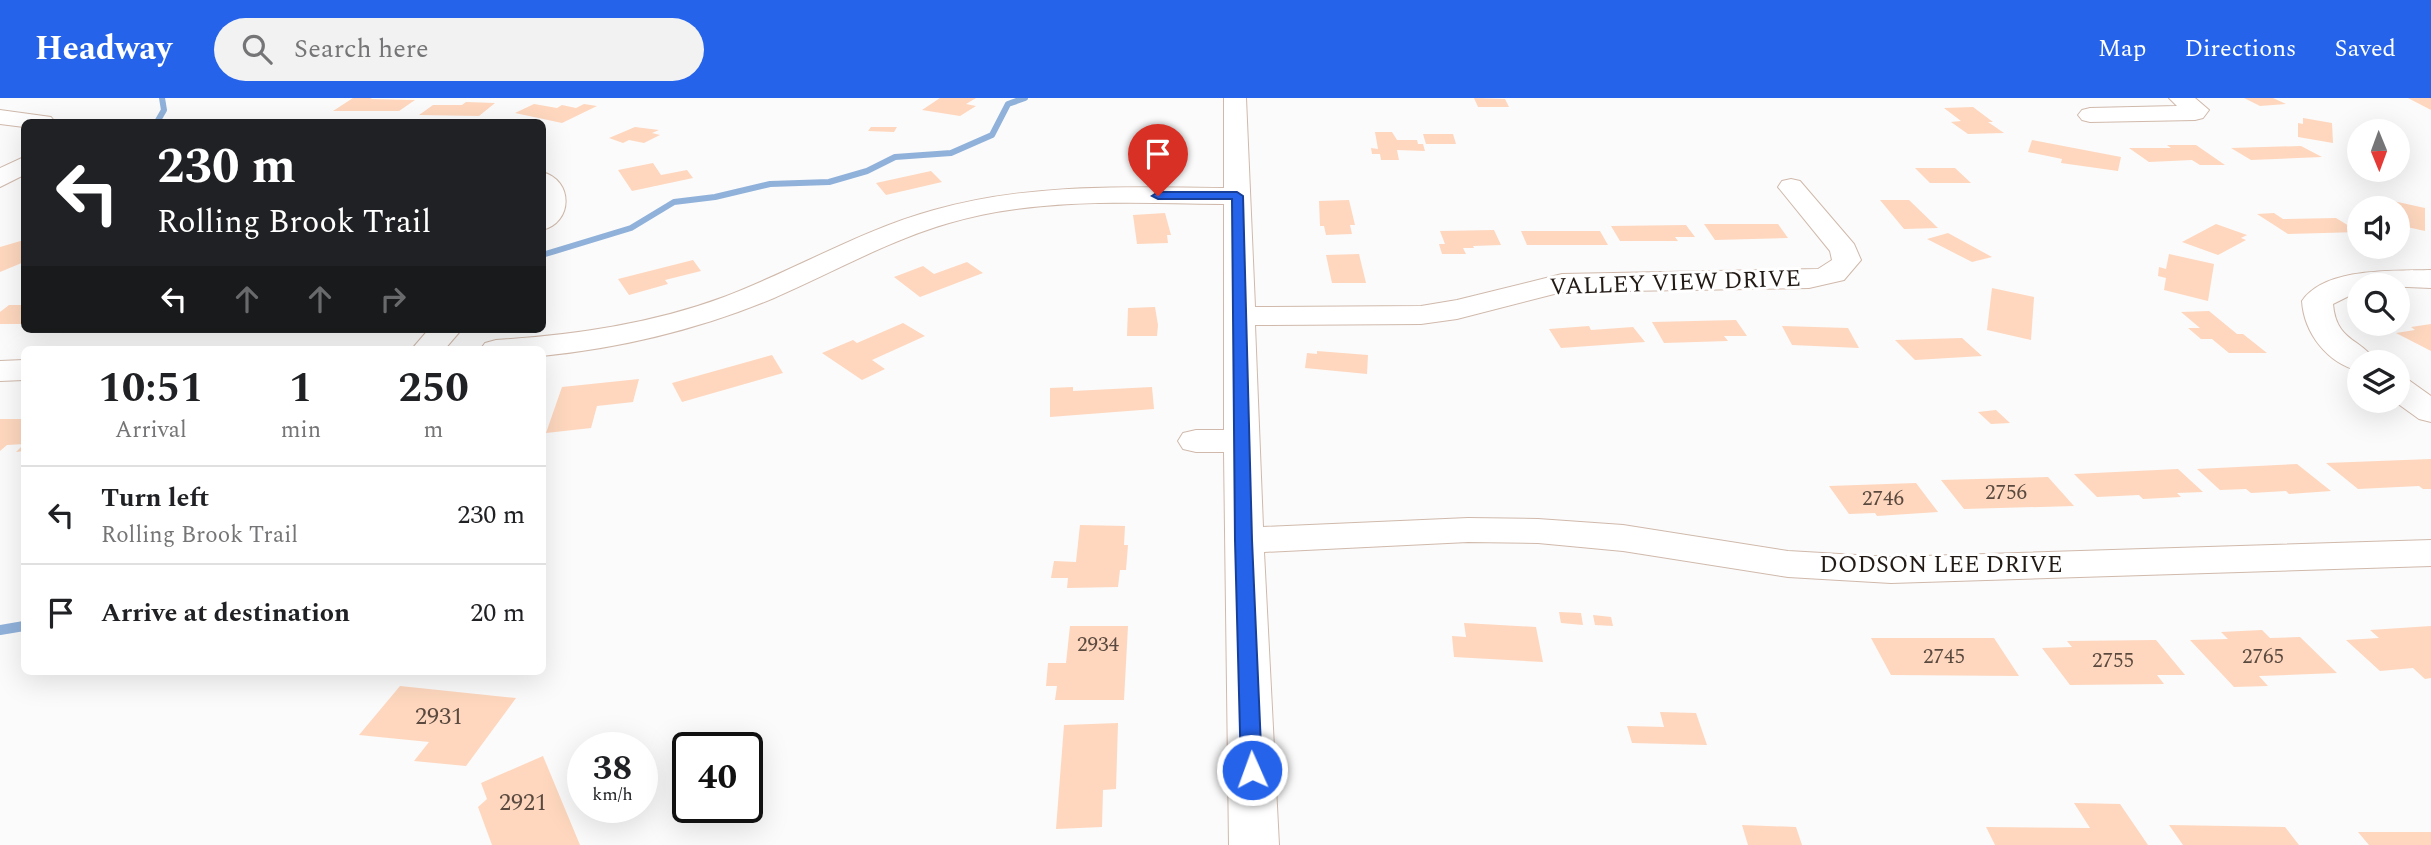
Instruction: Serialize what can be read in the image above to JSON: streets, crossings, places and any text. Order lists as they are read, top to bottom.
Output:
{
  "streets": {
    "street": ["VALLEY VIEW DRIVE", "DODSON LEE DRIVE"]
  },
  "house_numbers": [
    "2756",
    "2746",
    "2934",
    "2745",
    "2765",
    "2755",
    "2931",
    "2921"
  ],
  "north": "bottom",
  "page": {
    "header": "Headway",
    "search": "Search here",
    "nav": ["Map", "Directions", "Saved"],
    "turn": ["230 m", "Rolling Brook Trail"],
    "eta": [
      "10:51",
      "Arrival",
      "1",
      "min",
      "250",
      "m"
    ],
    "list": [
      {
        "name": "Turn left",
        "note": "Rolling Brook Trail",
        "value": "230 m"
      },
      {
        "name": "Arrive at destination",
        "value": "20 m"
      }
    ],
    "speed": "38 km/h",
    "limit": "40"
  }
}
